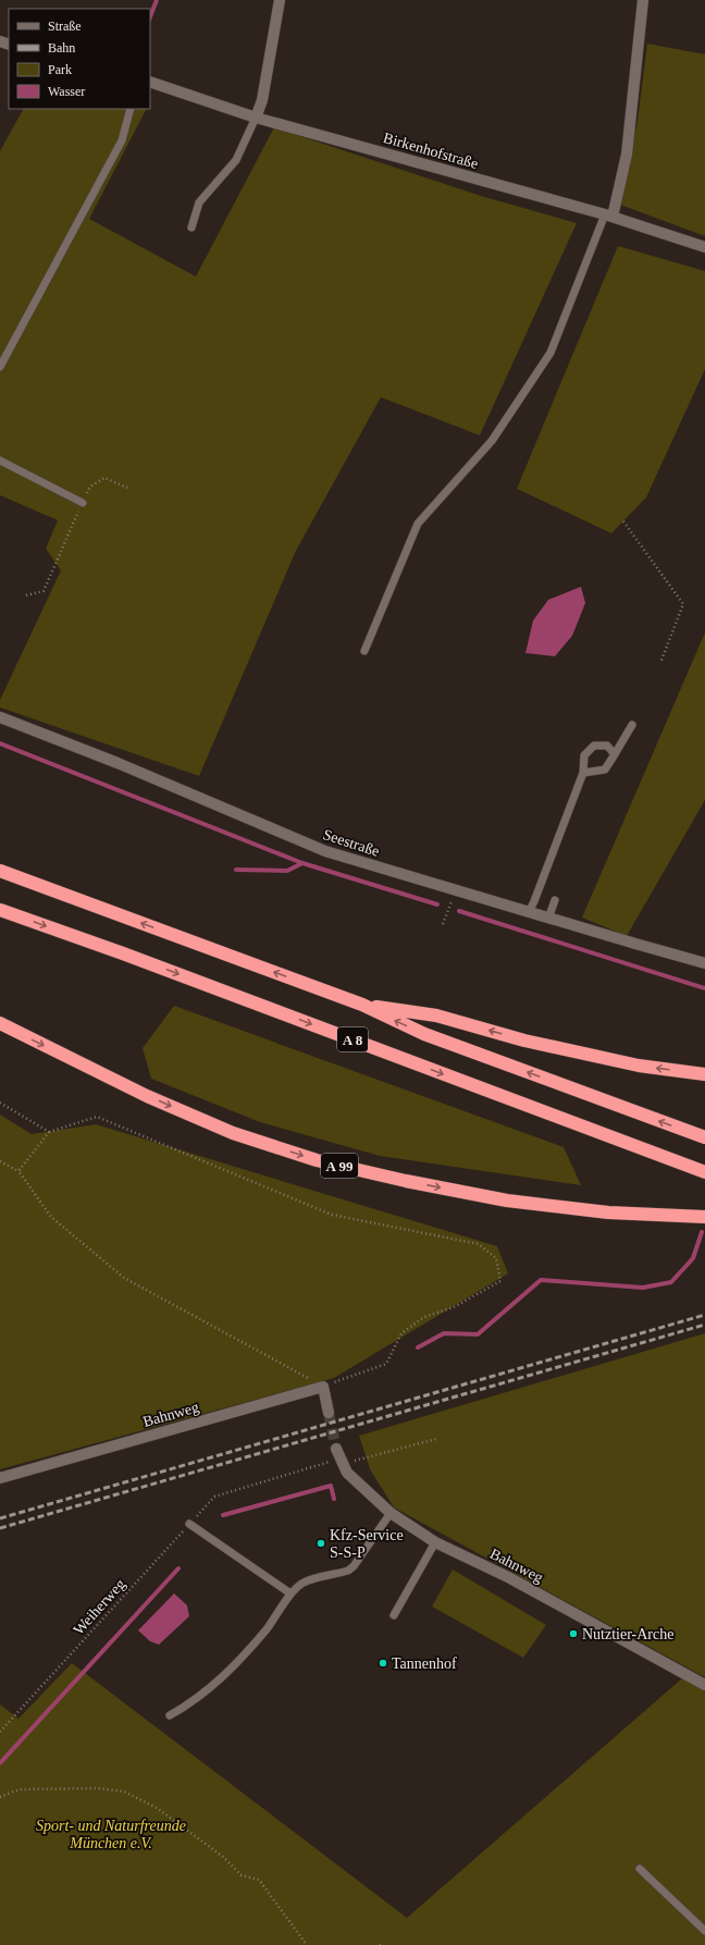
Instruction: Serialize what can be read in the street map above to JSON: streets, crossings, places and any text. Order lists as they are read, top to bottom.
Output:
{
  "streets": {
    "highway": ["A 8", "A 99"],
    "street": ["Birkenhofstraße", "Seestraße", "Bahnweg"],
    "path": ["Weiherweg"]
  },
  "crossings": [
    ["Bahnweg", "Weiherweg"]
  ],
  "parks": ["Sport- und Naturfreunde München e.V."],
  "places": ["Kfz-Service S-S-P", "Nutztier-Arche", "Tannenhof"],
  "legend": [
    "Straße",
    "Bahn",
    "Park",
    "Wasser"
  ]
}
